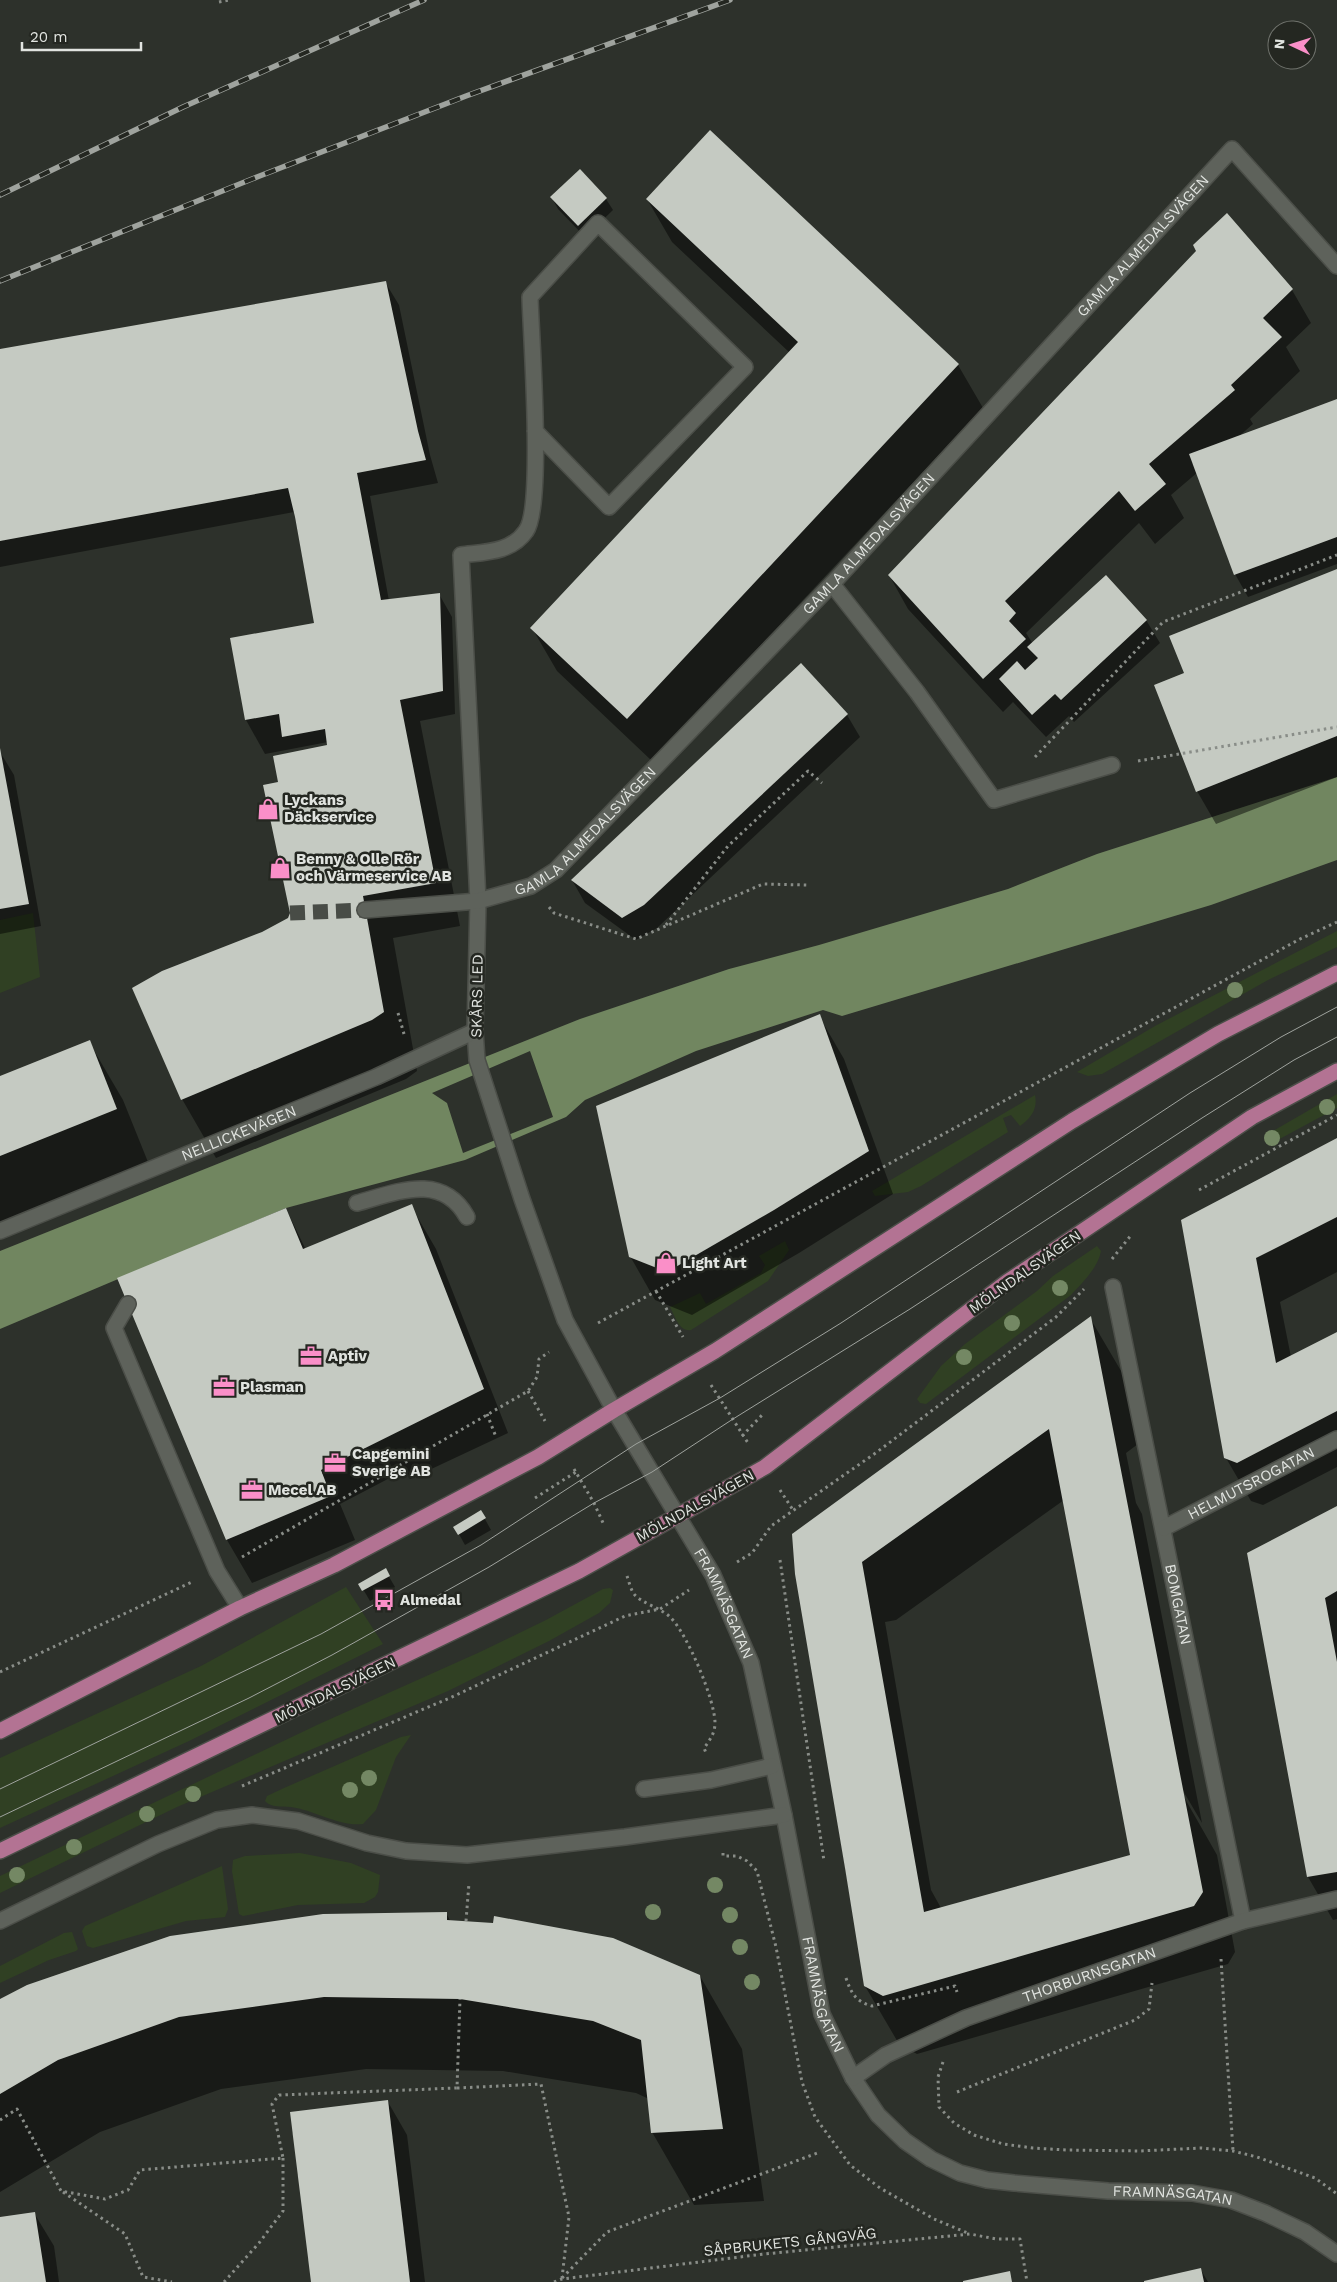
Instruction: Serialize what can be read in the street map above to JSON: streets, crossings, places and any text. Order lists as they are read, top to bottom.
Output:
{
  "streets": {
    "main road": ["MÖLNDALSVÄGEN"],
    "street": [
      "GAMLA ALMEDALSVÄGEN",
      "SKÅRS LED",
      "NELLICKEVÄGEN",
      "HELMUTSROGATAN",
      "FRAMNÄSGATAN",
      "BOMGATAN",
      "THORBURNSGATAN"
    ],
    "path": ["SÅPBRUKETS GÅNGVÄG"]
  },
  "crossings": [
    ["GAMLA ALMEDALSVÄGEN", "SKÅRS LED"],
    ["SKÅRS LED", "NELLICKEVÄGEN"],
    ["SKÅRS LED", "FRAMNÄSGATAN"],
    ["MÖLNDALSVÄGEN", "FRAMNÄSGATAN"],
    ["HELMUTSROGATAN", "BOMGATAN"],
    ["FRAMNÄSGATAN", "THORBURNSGATAN"],
    ["BOMGATAN", "THORBURNSGATAN"]
  ],
  "places": {
    "shop": ["Lyckans Däckservice", "Benny & Olle Rör och Värmeservice AB", "Light Art"],
    "office": [
      "Aptiv",
      "Plasman",
      "Capgemini Sverige AB",
      "Mecel AB"
    ],
    "bus stop": ["Almedal"]
  },
  "scale_bar": "20 m",
  "north": "left"
}
